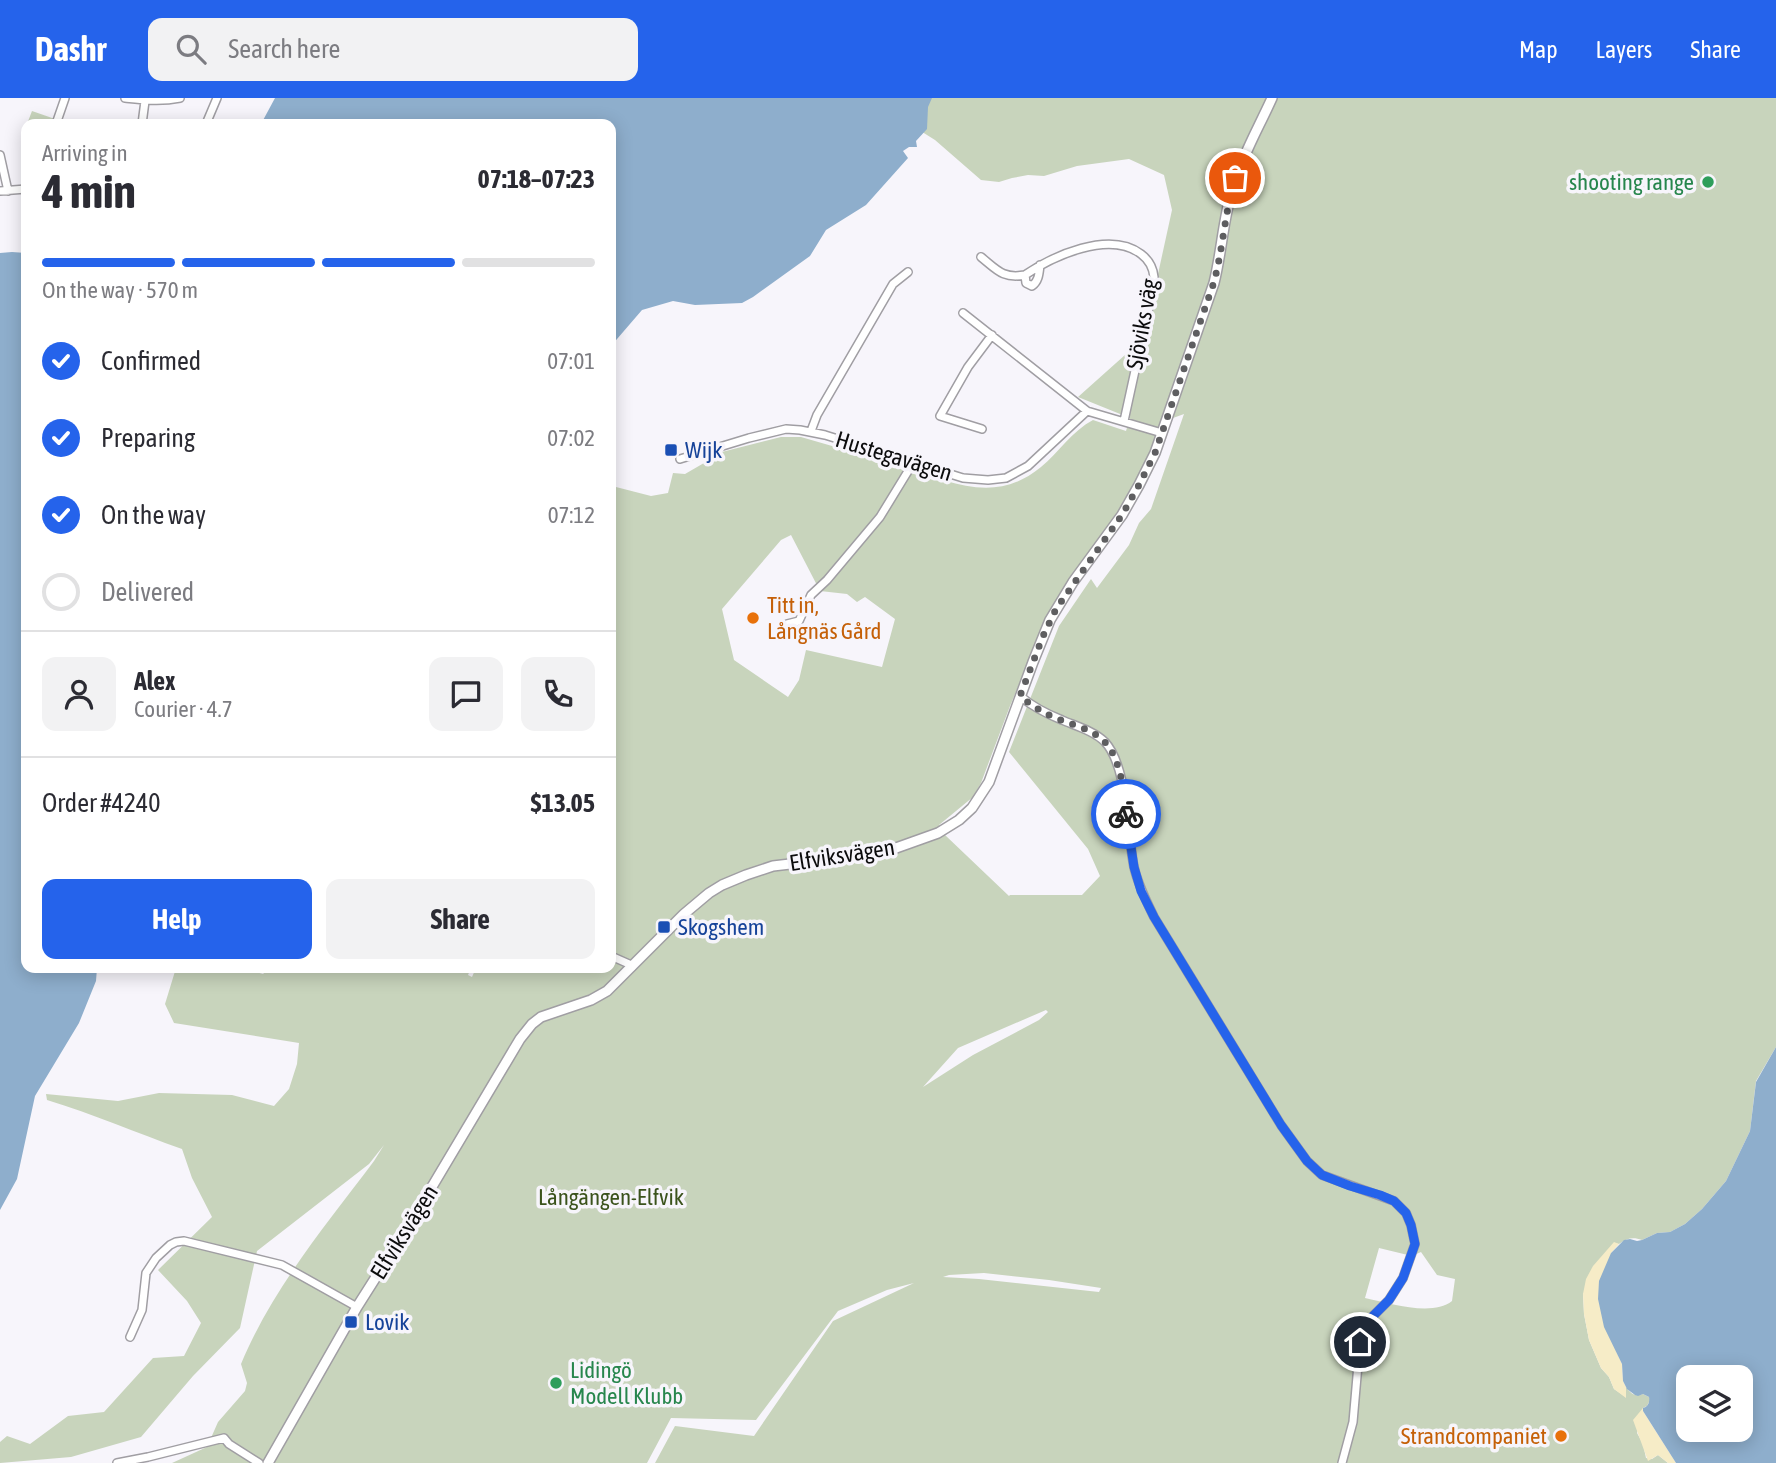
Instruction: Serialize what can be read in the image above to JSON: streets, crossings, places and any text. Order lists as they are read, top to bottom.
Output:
{
  "streets": {
    "street": ["Sjöviks väg", "Hustegavägen", "Elfviksvägen"]
  },
  "parks": ["Långängen-Elfvik"],
  "places": {
    "other": [
      "shooting range",
      "Titt in, Långnäs Gård",
      "Lidingö Modell Klubb",
      "Strandcompaniet"
    ],
    "transit": ["Wijk", "Skogshem", "Lovik"]
  },
  "page": {
    "header": "Dashr",
    "search": "Search here",
    "nav": ["Map", "Layers", "Share"],
    "heading": ["4 min", "Arriving in", "07:18–07:23"],
    "panel": [
      "Alex",
      "Courier · 4.7",
      "Order #4240",
      "$13.05"
    ],
    "bar": "On the way · 570 m",
    "list": [
      ["Confirmed", "07:01"],
      ["Preparing", "07:02"],
      ["On the way", "07:12"],
      "Delivered"
    ],
    "buttons": ["Help", "Share"]
  }
}
